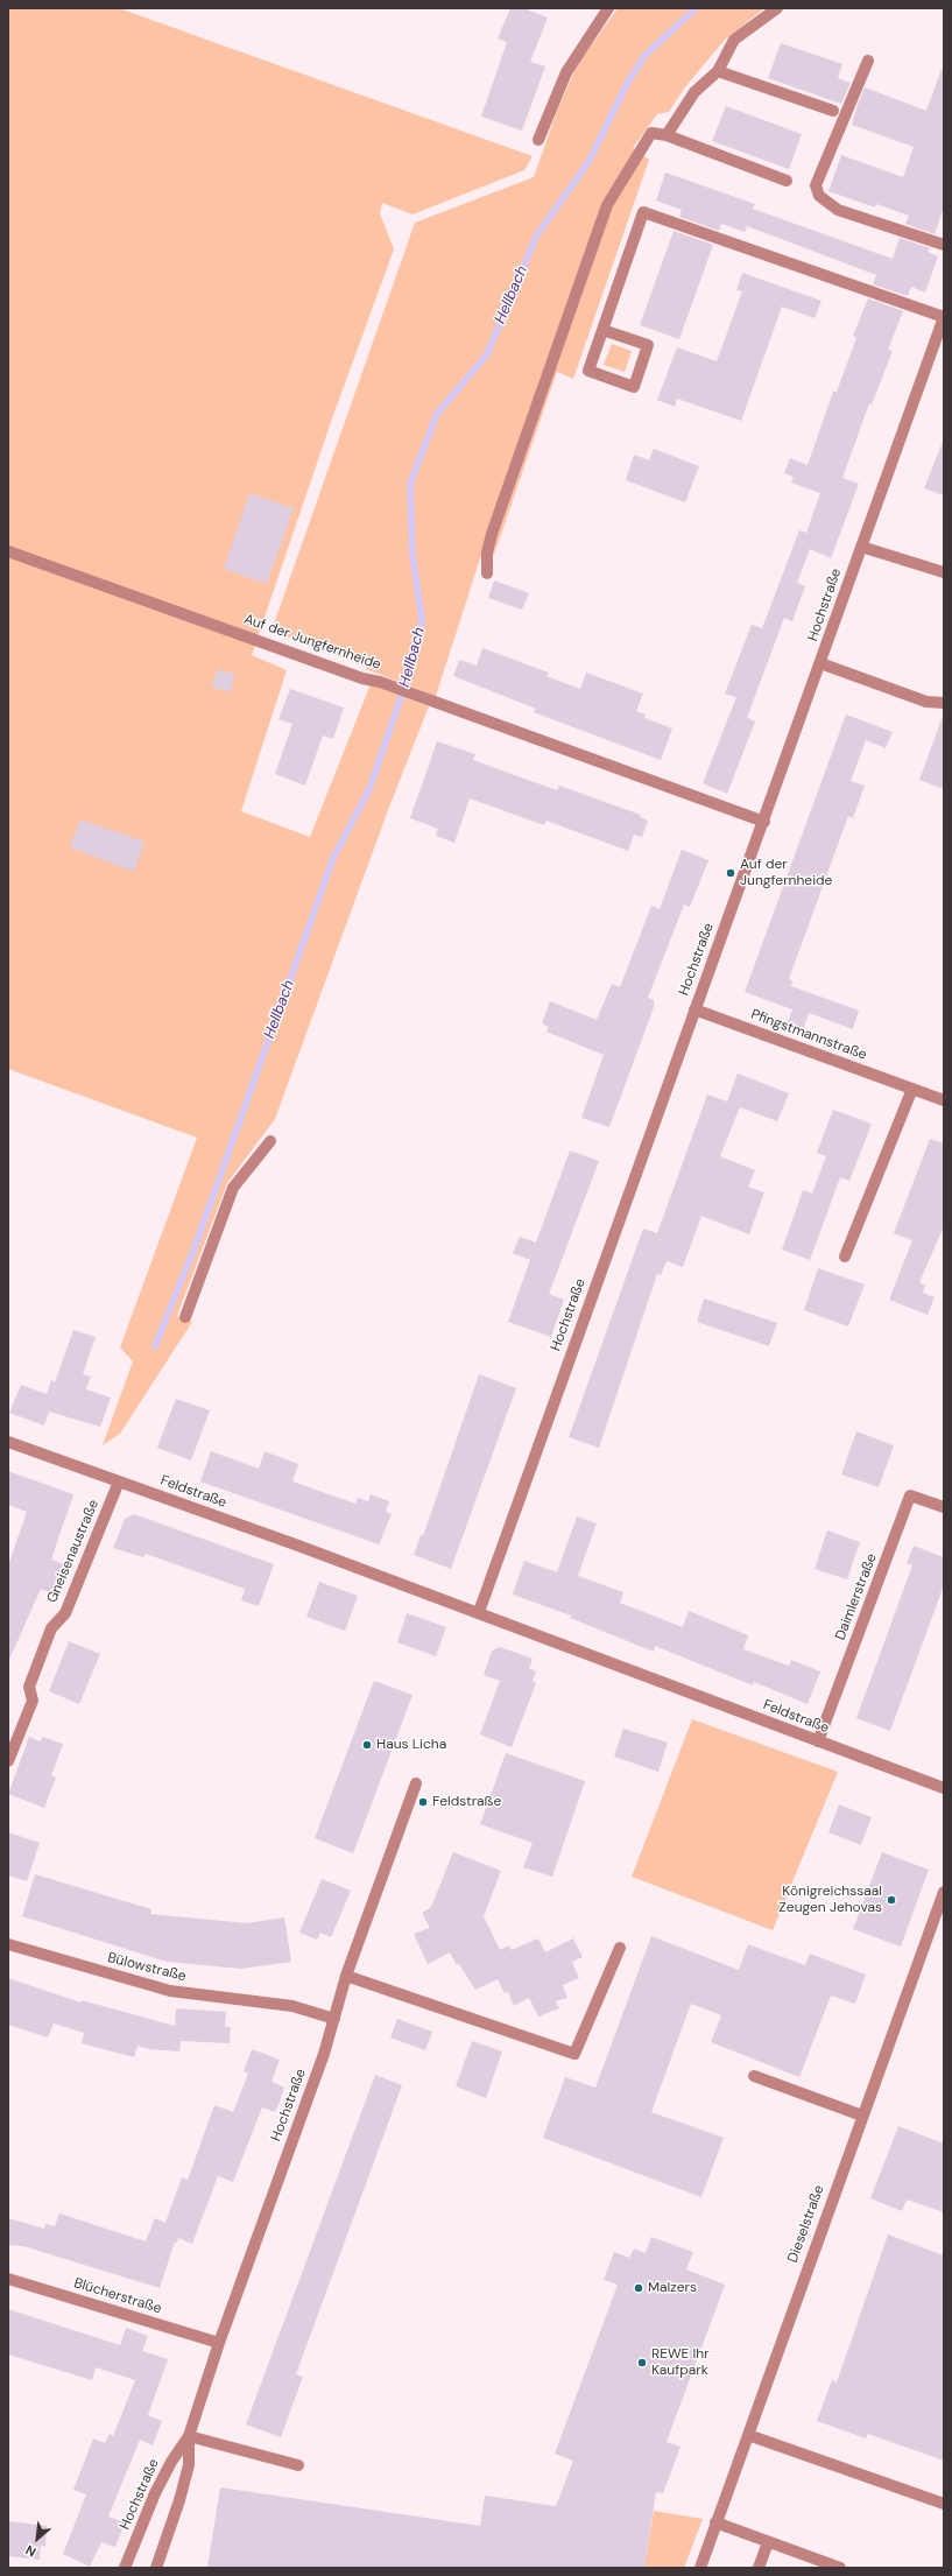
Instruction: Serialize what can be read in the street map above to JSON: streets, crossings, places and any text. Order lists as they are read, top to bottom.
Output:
{
  "streets": {
    "street": [
      "Hochstraße",
      "Auf der Jungfernheide",
      "Pfingstmannstraße",
      "Feldstraße",
      "Gneisenaustraße",
      "Daimlerstraße",
      "Bülowstraße",
      "Dieselstraße",
      "Blücherstraße"
    ]
  },
  "crossings": [
    ["Hochstraße", "Auf der Jungfernheide"],
    ["Hochstraße", "Pfingstmannstraße"],
    ["Hochstraße", "Feldstraße"],
    ["Hochstraße", "Bülowstraße"],
    ["Hochstraße", "Blücherstraße"],
    ["Feldstraße", "Gneisenaustraße"],
    ["Feldstraße", "Daimlerstraße"]
  ],
  "water": ["Hellbach"],
  "places": [
    "Auf der Jungfernheide",
    "Haus Licha",
    "Feldstraße",
    "Königreichssaal Zeugen Jehovas",
    "Malzers",
    "REWE Ihr Kaufpark"
  ],
  "north": "bottom left"
}
